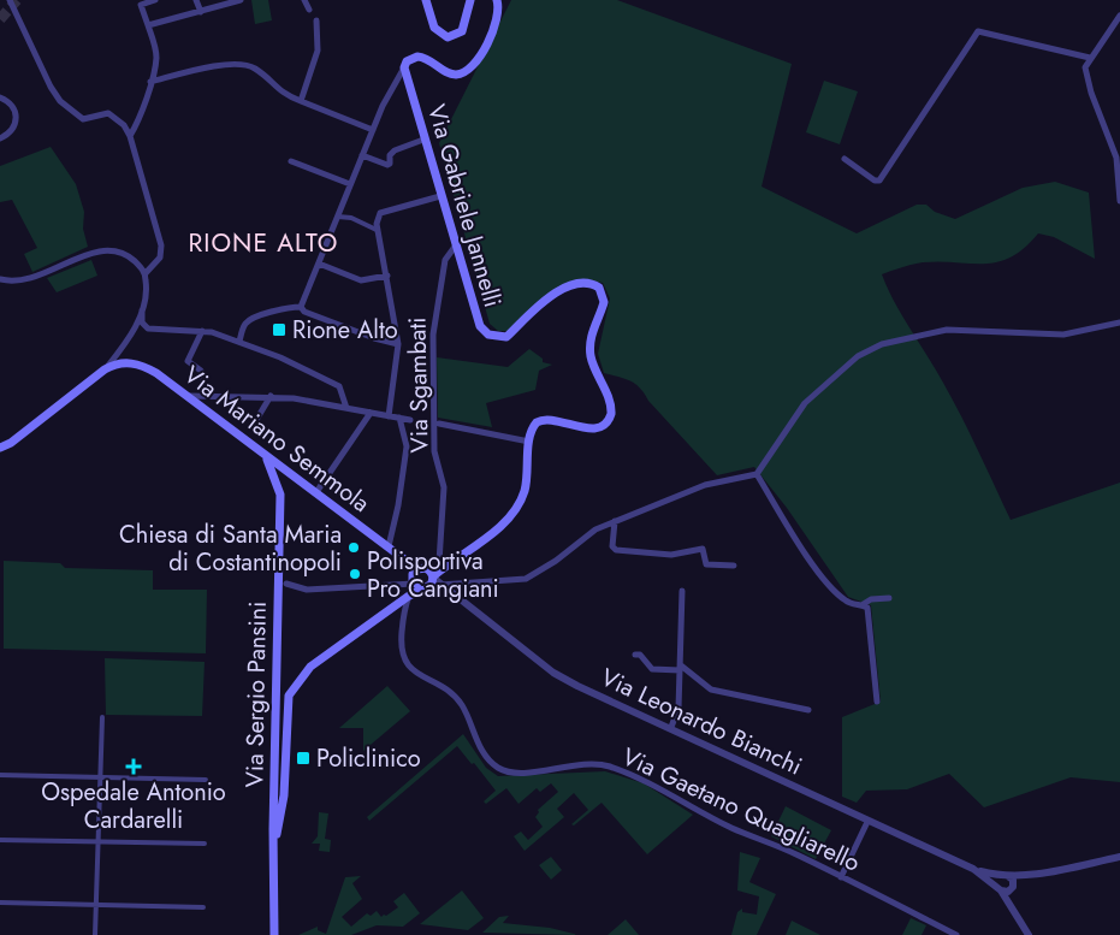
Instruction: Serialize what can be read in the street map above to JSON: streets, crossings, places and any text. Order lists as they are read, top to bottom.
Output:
{
  "streets": {
    "main road": ["Via Gabriele Jannelli", "Via Mariano Semmola", "Via Sergio Pansini"],
    "street": ["Via Sgambati", "Via Leonardo Bianchi", "Via Gaetano Quagliarello"]
  },
  "crossings": [
    ["Via Gabriele Jannelli", "Via Sgambati"],
    ["Via Mariano Semmola", "Via Sergio Pansini"]
  ],
  "districts": ["RIONE ALTO"],
  "places": {
    "transit": ["Rione Alto", "Policlinico"],
    "other": ["Chiesa di Santa Maria di Costantinopoli", "Polisportiva Pro Cangiani"],
    "health": ["Ospedale Antonio Cardarelli"]
  }
}
